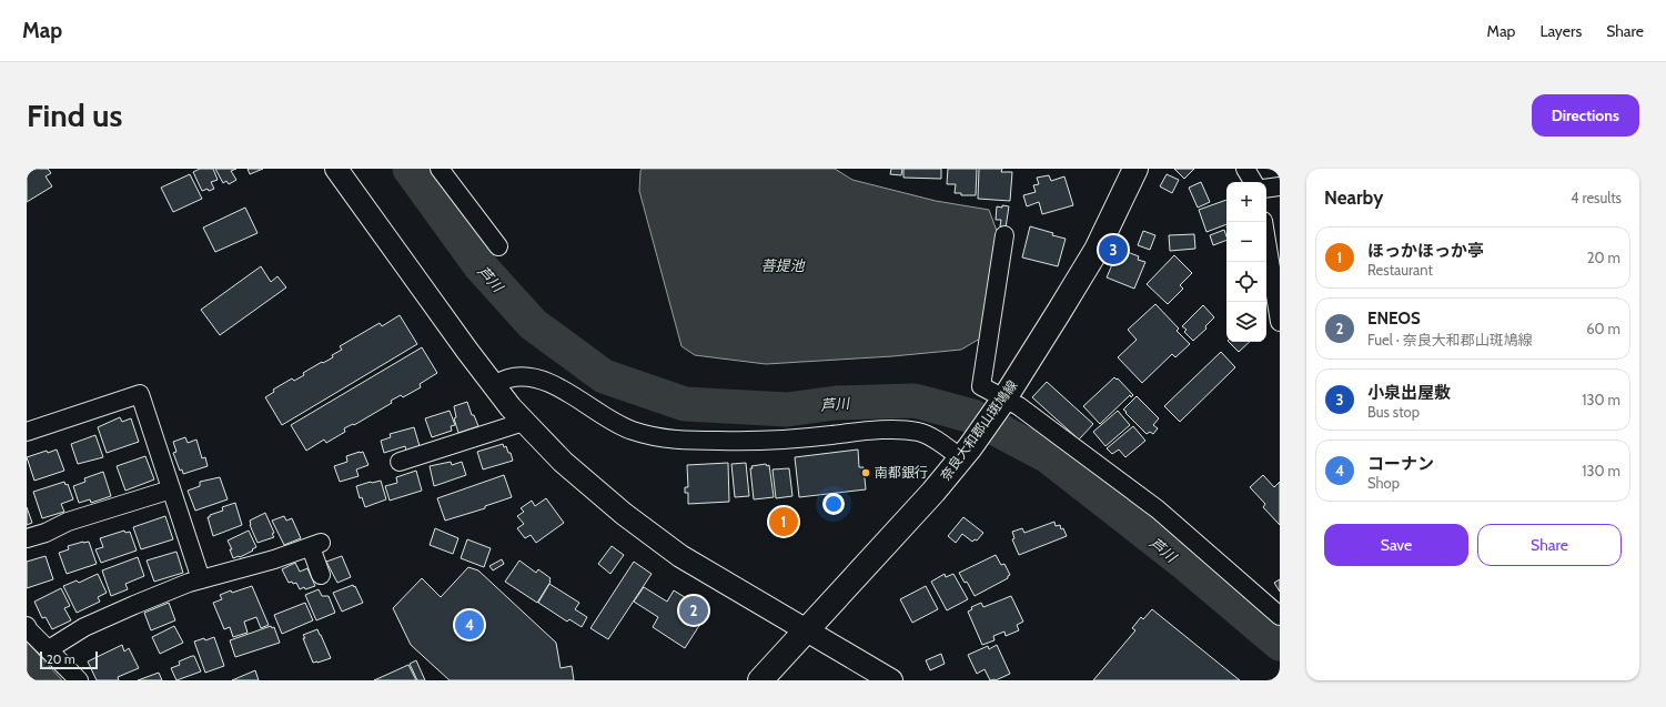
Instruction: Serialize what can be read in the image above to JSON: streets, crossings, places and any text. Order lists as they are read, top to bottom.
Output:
{
  "streets": {
    "main road": ["奈良大和郡山斑鳩線"]
  },
  "water": ["菩提池", "芦川"],
  "places": ["南都銀行"],
  "scale_bar": "20 m",
  "page": {
    "header": "Map",
    "nav": ["Map", "Layers", "Share"],
    "buttons": [
      "Directions",
      ["Save", "Share"]
    ],
    "title": "Find us",
    "heading": ["Nearby", "4 results"],
    "map_buttons": ["+", "−"],
    "list": [
      {
        "mark": "1",
        "name": "ほっかほっか亭",
        "note": "Restaurant",
        "value": "20 m"
      },
      {
        "mark": "2",
        "name": "ENEOS",
        "note": "Fuel · 奈良大和郡山斑鳩線",
        "value": "60 m"
      },
      {
        "mark": "3",
        "name": "小泉出屋敷",
        "note": "Bus stop",
        "value": "130 m"
      },
      {
        "mark": "4",
        "name": "コーナン",
        "note": "Shop",
        "value": "130 m"
      }
    ],
    "pins": [
      "3",
      "1",
      "2",
      "4"
    ],
    "scale": "20 m"
  }
}
